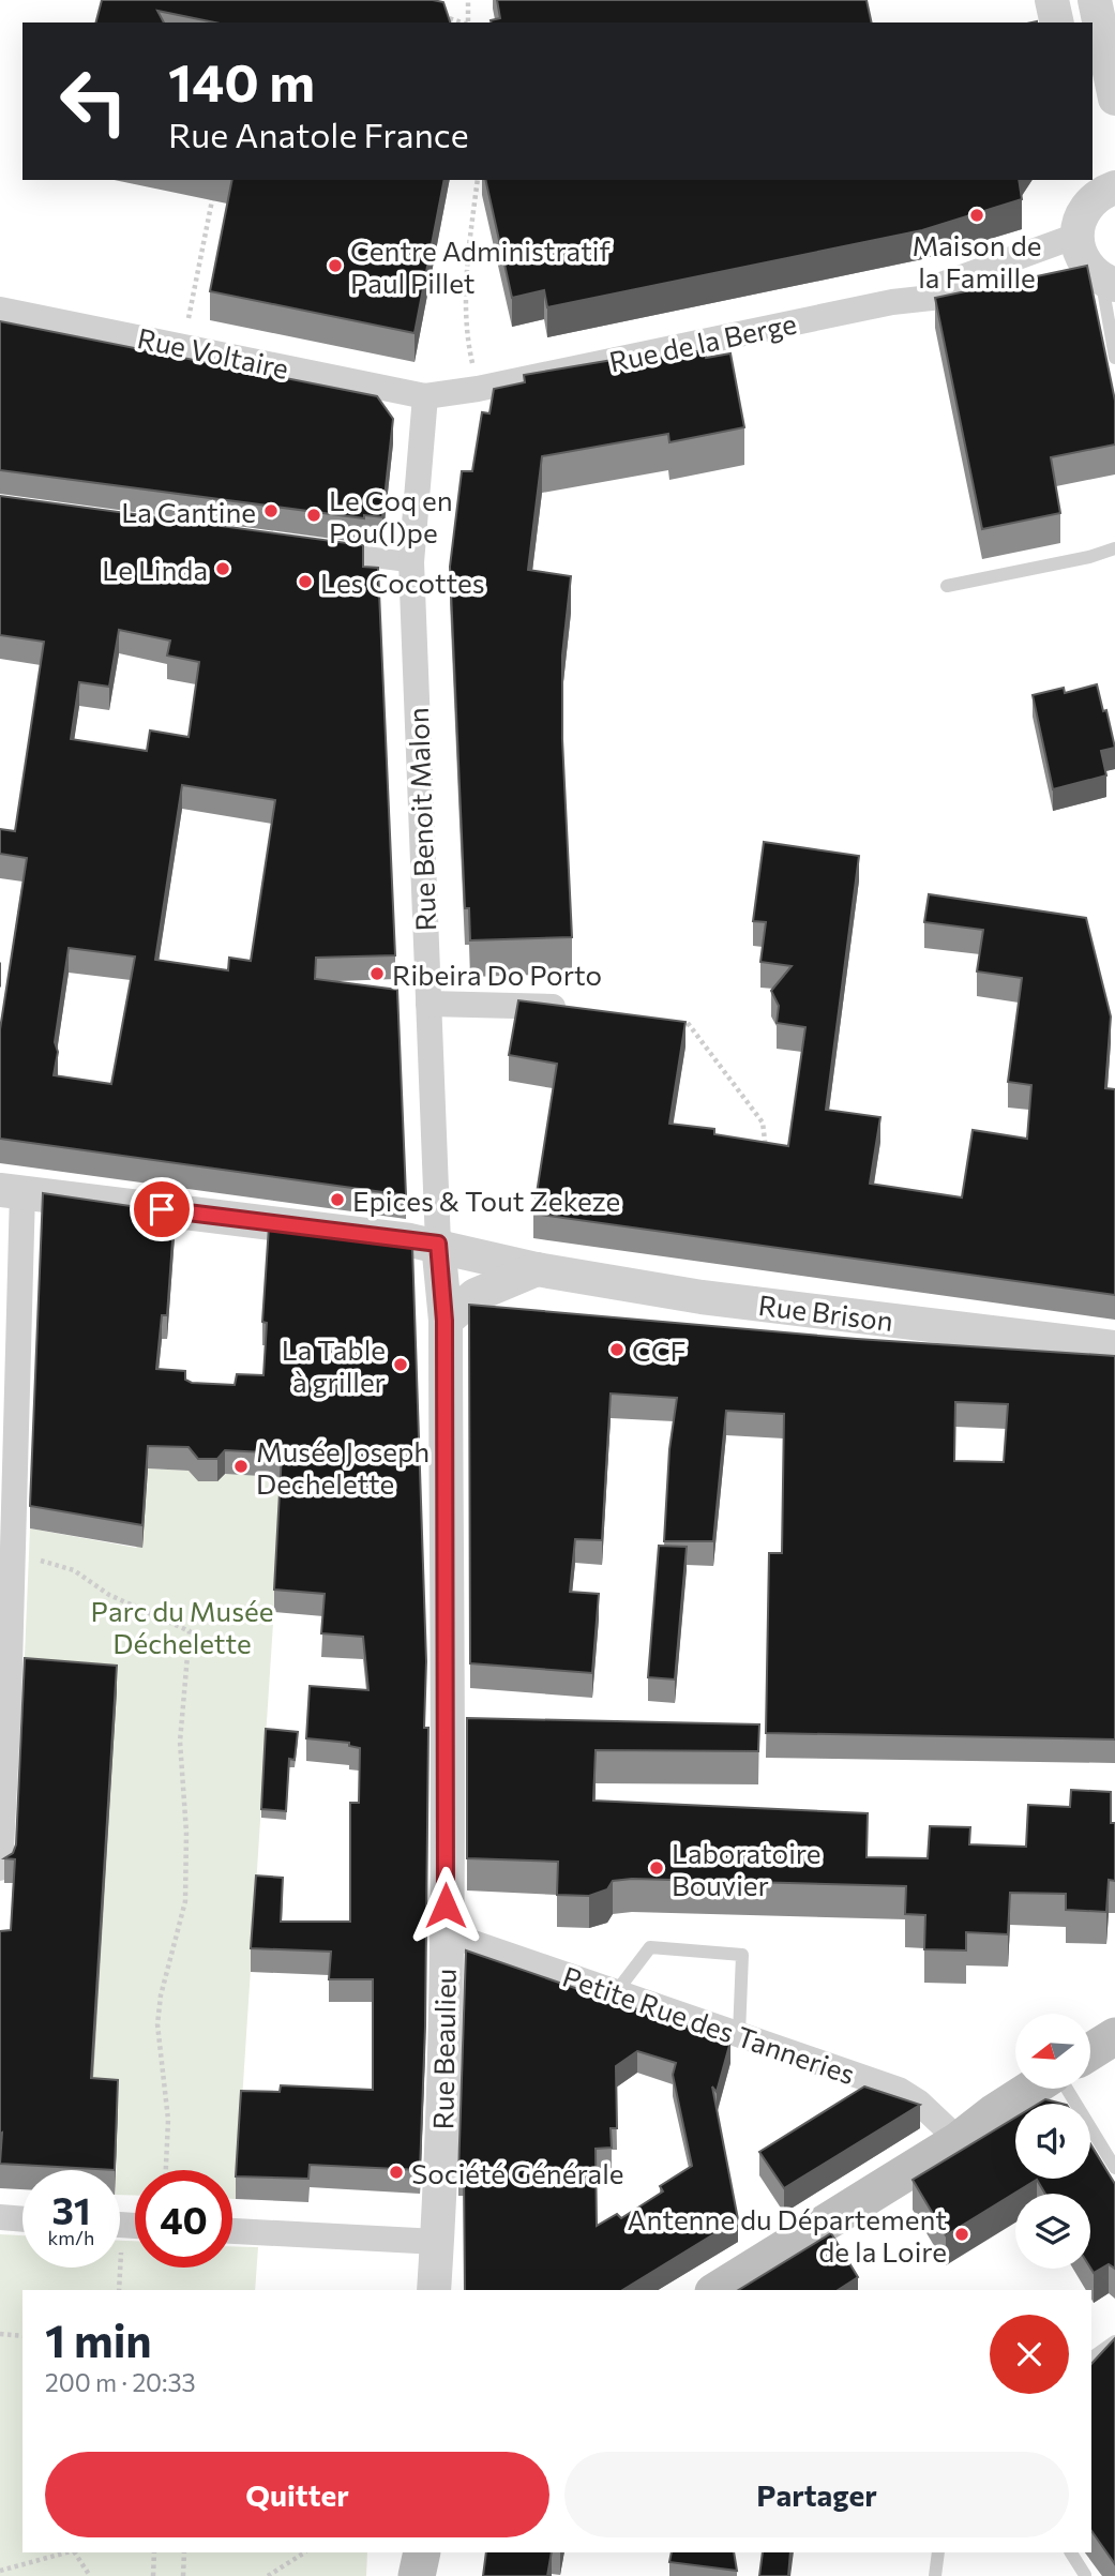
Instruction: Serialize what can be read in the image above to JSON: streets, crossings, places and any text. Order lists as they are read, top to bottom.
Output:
{
  "streets": {
    "street": [
      "Rue de la Berge",
      "Rue Voltaire",
      "Rue Benoit Malon",
      "Rue Brison",
      "Petite Rue des Tanneries",
      "Rue Beaulieu"
    ]
  },
  "crossings": [
    ["Rue de la Berge", "Rue Voltaire"],
    ["Rue de la Berge", "Rue Benoit Malon"],
    ["Rue Voltaire", "Rue Benoit Malon"],
    ["Rue Benoit Malon", "Rue Brison"],
    ["Rue Benoit Malon", "Rue Beaulieu"],
    ["Rue Brison", "Rue Beaulieu"],
    ["Petite Rue des Tanneries", "Rue Beaulieu"]
  ],
  "parks": ["Parc du Musée Déchelette"],
  "places": [
    "Maison de la Famille",
    "Centre Administratif Paul Pillet",
    "La Cantine",
    "Le Coq en Pou(l)pe",
    "Le Linda",
    "Les Cocottes",
    "Ribeira Do Porto",
    "Epices & Tout Zekeze",
    "CCF",
    "La Table à griller",
    "Musée Joseph Dechelette",
    "Laboratoire Bouvier",
    "Société Générale",
    "Antenne du Département de la Loire"
  ],
  "north": "left",
  "page": {
    "turn": ["140 m", "Rue Anatole France"],
    "speed": "31 km/h",
    "limit": "40",
    "heading": ["1 min", "200 m · 20:33"],
    "buttons": ["Quitter", "Partager"]
  }
}
